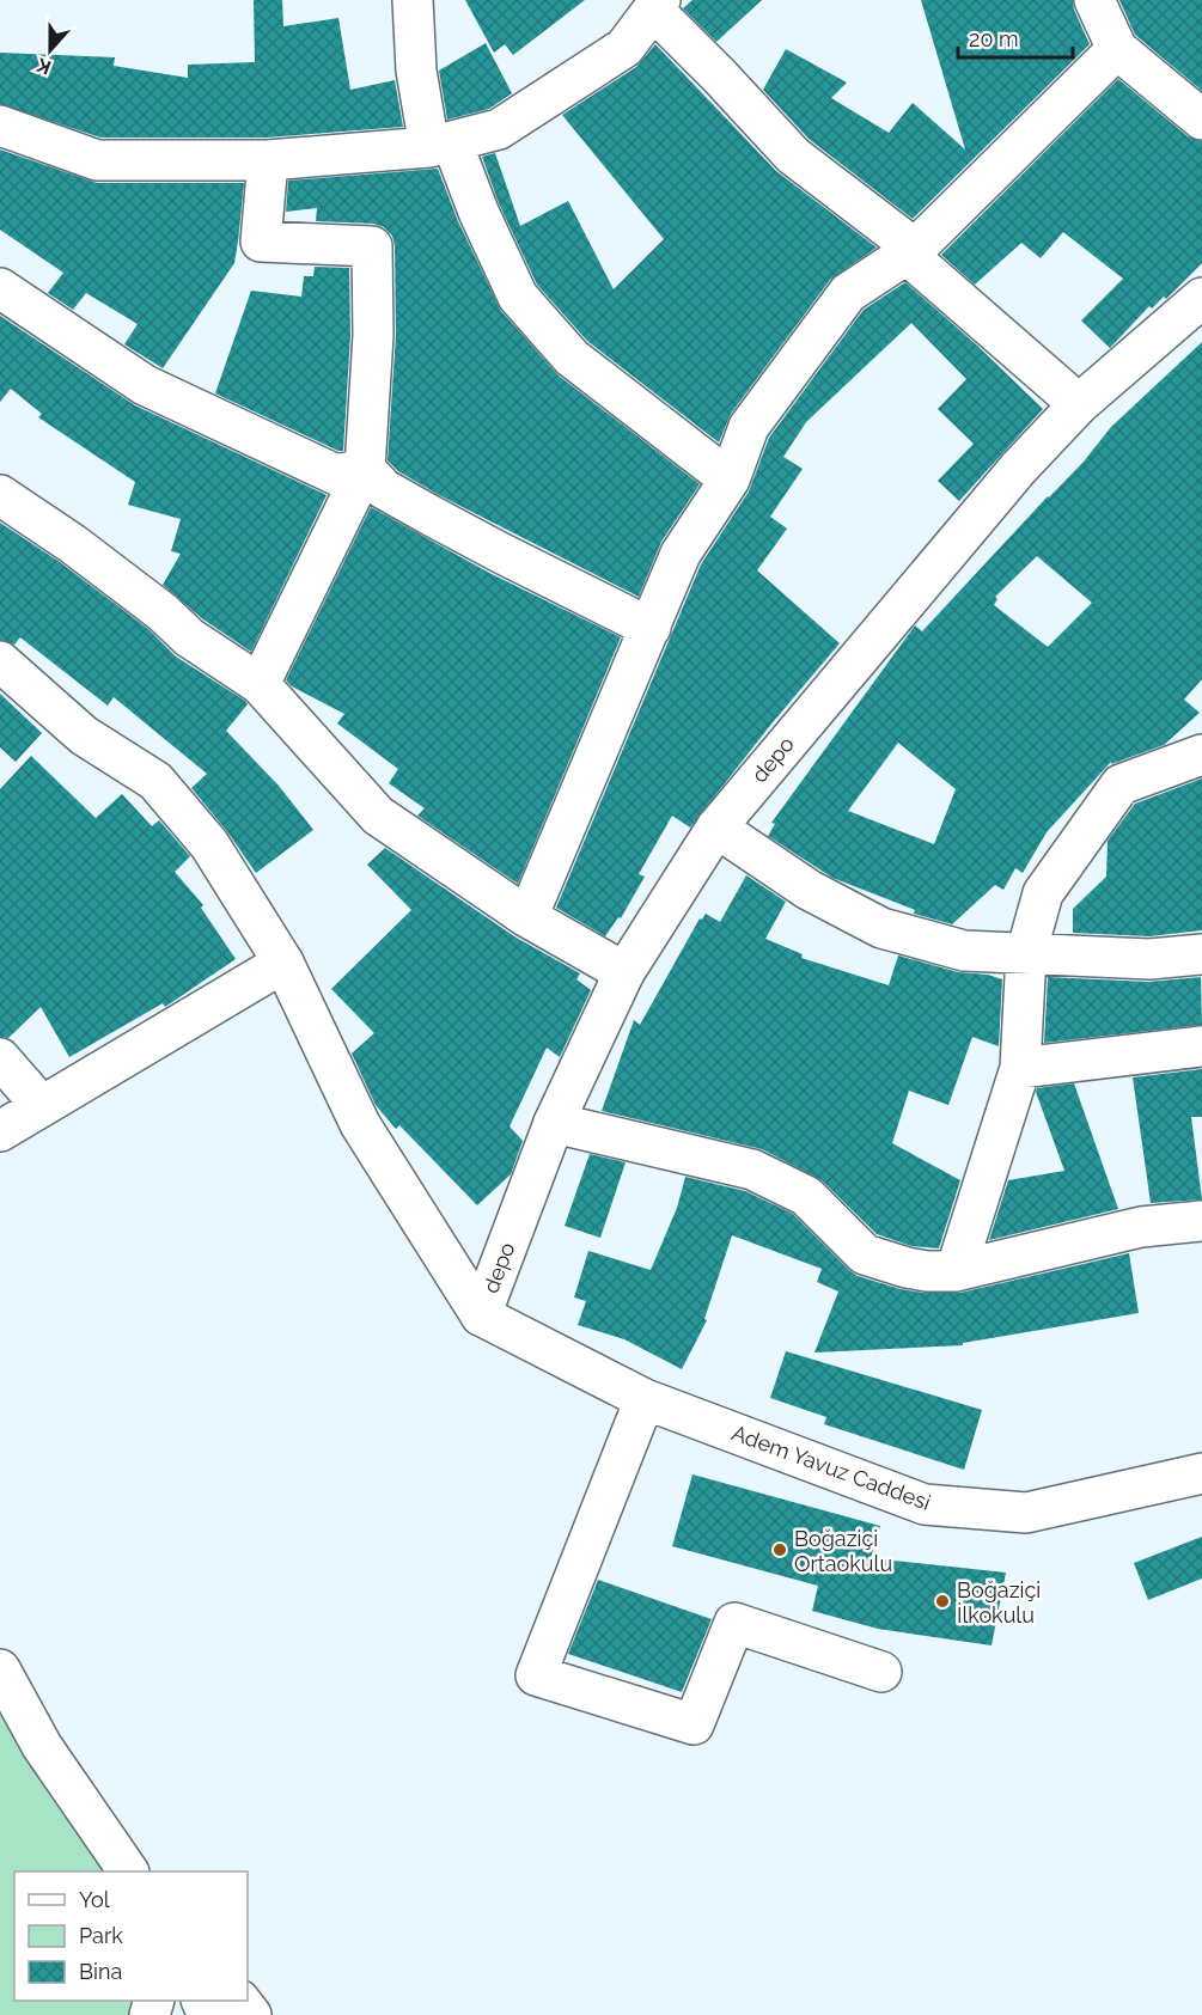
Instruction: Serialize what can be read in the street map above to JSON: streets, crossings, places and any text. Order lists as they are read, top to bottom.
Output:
{
  "streets": {
    "street": ["depo", "Adem Yavuz Caddesi"]
  },
  "crossings": [
    ["depo", "Adem Yavuz Caddesi"]
  ],
  "places": ["Boğaziçi Ortaokulu", "Boğaziçi İlkokulu"],
  "legend": ["Yol", "Park", "Bina"],
  "scale_bar": "20 m",
  "north": "bottom"
}
